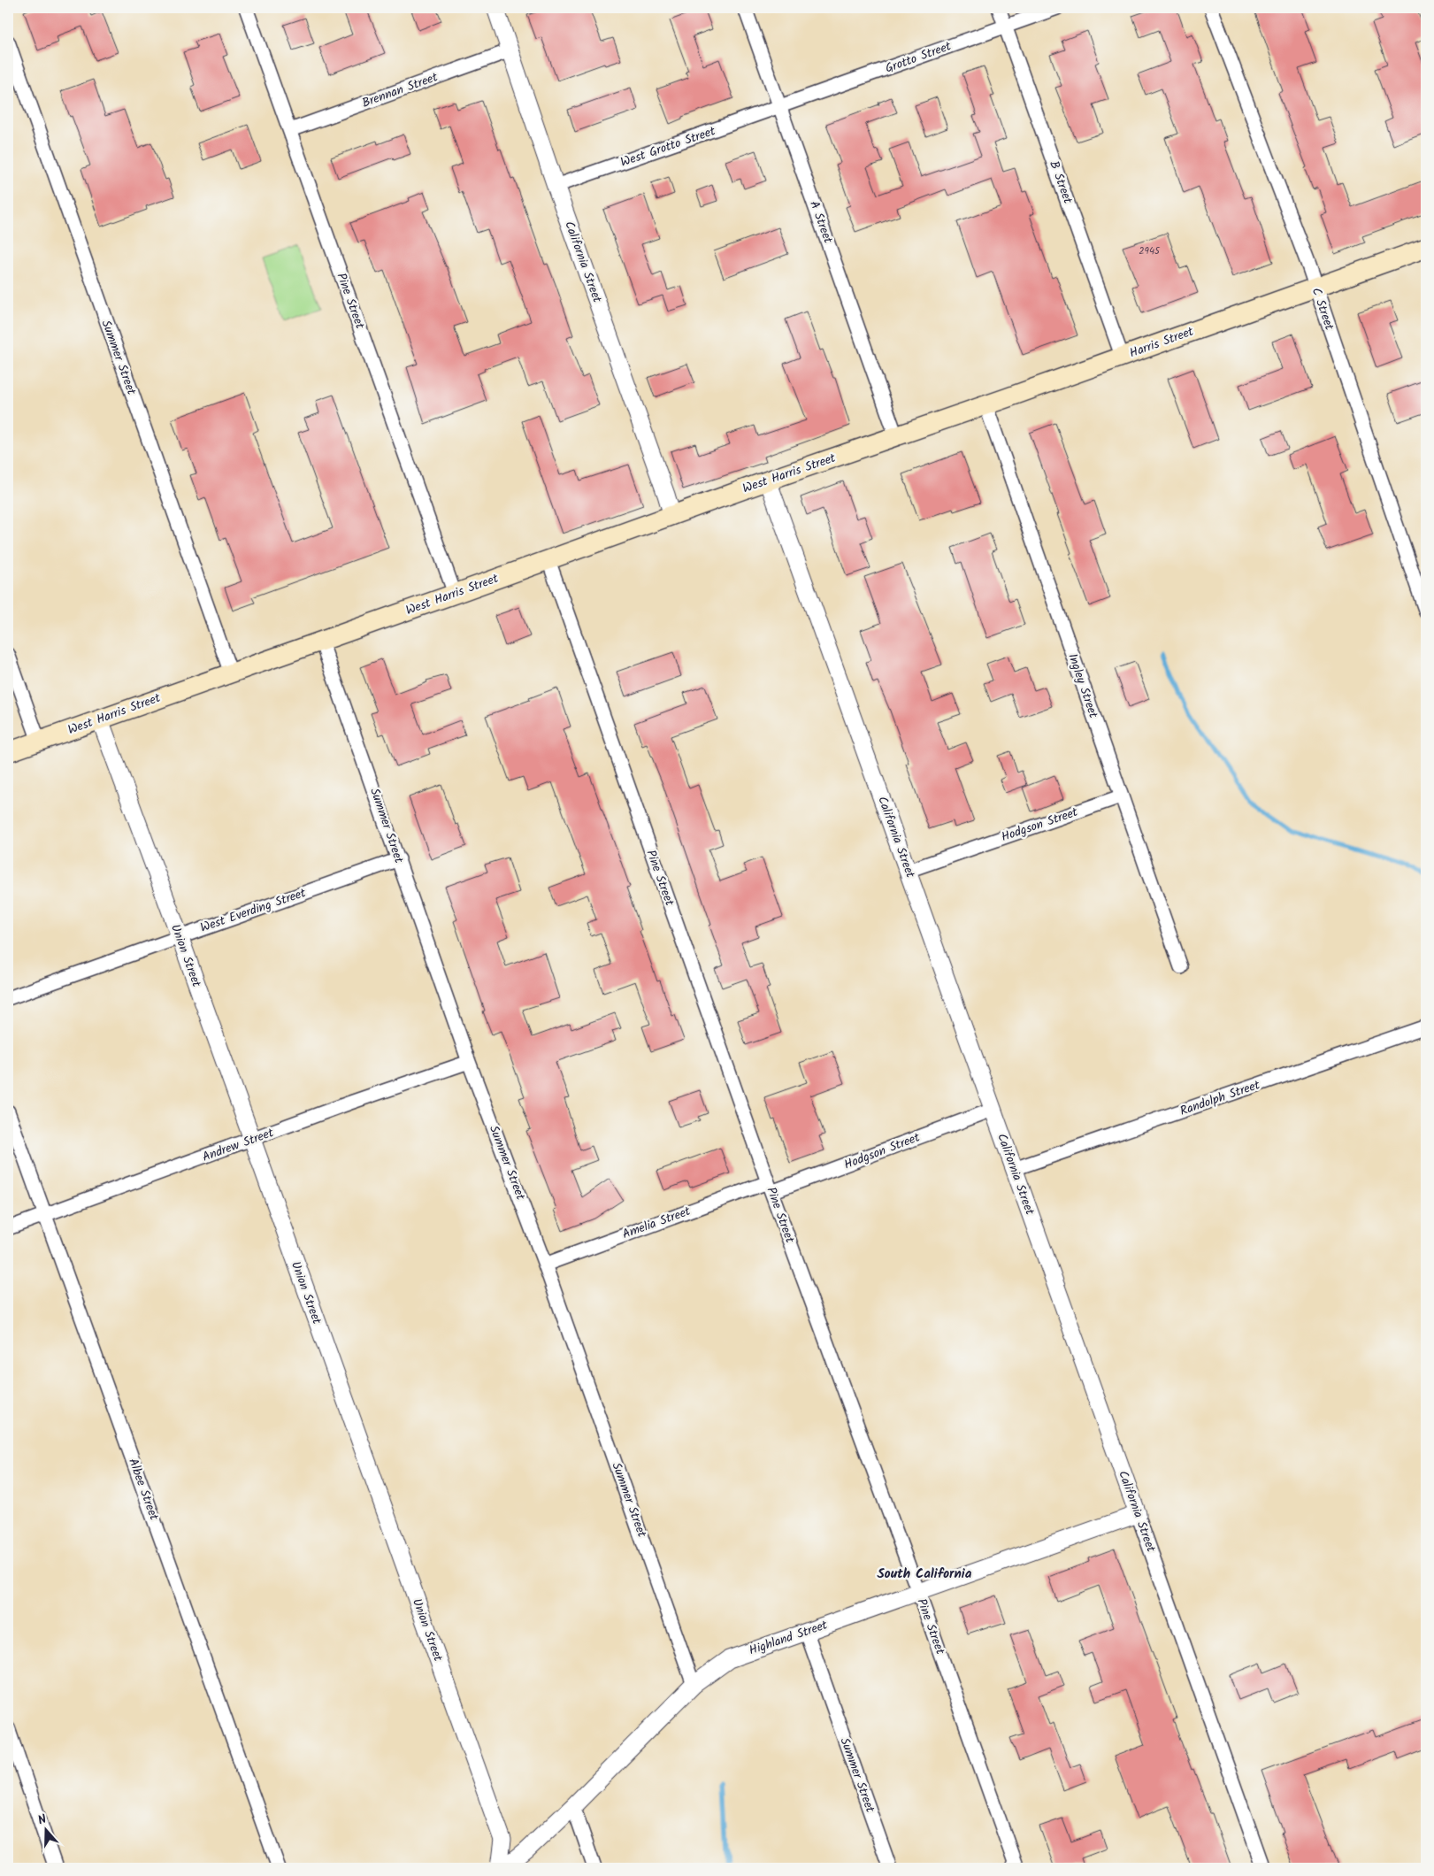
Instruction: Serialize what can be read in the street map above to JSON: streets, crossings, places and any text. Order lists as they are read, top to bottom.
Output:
{
  "streets": {
    "main road": ["Harris Street", "West Harris Street"],
    "street": [
      "Grotto Street",
      "Brennan Street",
      "West Grotto Street",
      "B Street",
      "A Street",
      "California Street",
      "Pine Street",
      "C Street",
      "Summer Street",
      "Ingley Street",
      "Hodgson Street",
      "West Everding Street",
      "Union Street",
      "Randolph Street",
      "Andrew Street",
      "Amelia Street",
      "Albee Street",
      "Highland Street"
    ]
  },
  "crossings": [
    ["Grotto Street", "West Grotto Street"],
    ["Grotto Street", "B Street"],
    ["Grotto Street", "A Street"],
    ["Brennan Street", "California Street"],
    ["Brennan Street", "Pine Street"],
    ["West Grotto Street", "A Street"],
    ["West Grotto Street", "California Street"],
    ["B Street", "Harris Street"],
    ["A Street", "Harris Street"],
    ["A Street", "West Harris Street"],
    ["California Street", "West Harris Street"],
    ["California Street", "Hodgson Street"],
    ["California Street", "Randolph Street"],
    ["California Street", "Highland Street"],
    ["Pine Street", "West Harris Street"],
    ["Pine Street", "Hodgson Street"],
    ["Pine Street", "Amelia Street"],
    ["Pine Street", "Highland Street"],
    ["C Street", "Harris Street"],
    ["Harris Street", "West Harris Street"],
    ["Harris Street", "Ingley Street"],
    ["Summer Street", "West Harris Street"],
    ["Summer Street", "West Everding Street"],
    ["Summer Street", "Andrew Street"],
    ["Summer Street", "Amelia Street"],
    ["Summer Street", "Highland Street"],
    ["West Harris Street", "Union Street"],
    ["Ingley Street", "Hodgson Street"],
    ["Hodgson Street", "Amelia Street"],
    ["West Everding Street", "Union Street"],
    ["Union Street", "Andrew Street"],
    ["Andrew Street", "Albee Street"]
  ],
  "districts": ["South California"],
  "house_numbers": ["2945"],
  "north": "top"
}
